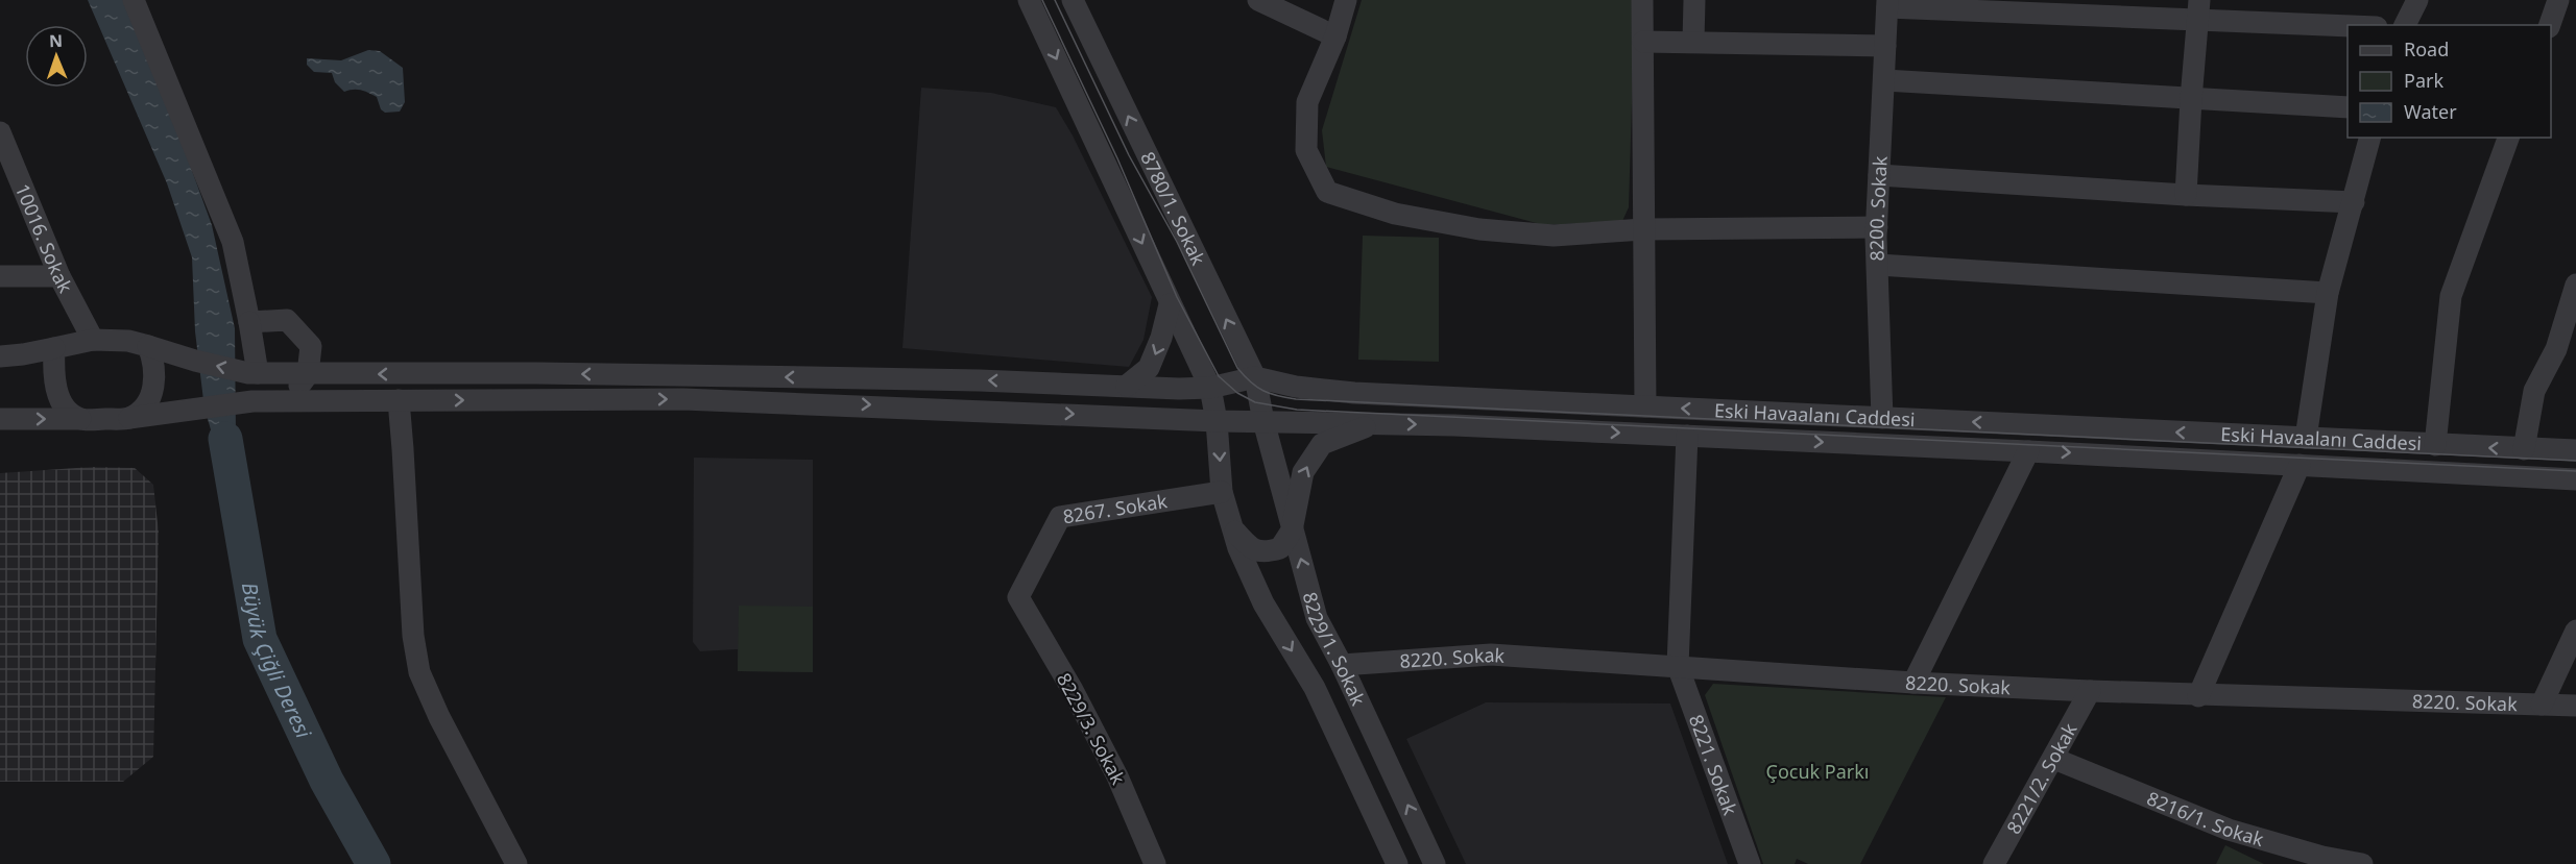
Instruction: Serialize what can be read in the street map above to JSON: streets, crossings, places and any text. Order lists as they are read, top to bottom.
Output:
{
  "streets": {
    "street": [
      "8200. Sokak",
      "8780/1. Sokak",
      "10016. Sokak",
      "Eski Havaalanı Caddesi",
      "8267. Sokak",
      "8229/1. Sokak",
      "8220. Sokak",
      "8229/3. Sokak",
      "8221. Sokak",
      "8221/2. Sokak",
      "8216/1. Sokak"
    ]
  },
  "crossings": [
    ["8200. Sokak", "Eski Havaalanı Caddesi"],
    ["8780/1. Sokak", "Eski Havaalanı Caddesi"],
    ["8780/1. Sokak", "8229/1. Sokak"],
    ["10016. Sokak", "Eski Havaalanı Caddesi"],
    ["Eski Havaalanı Caddesi", "8229/1. Sokak"],
    ["8267. Sokak", "8229/1. Sokak"],
    ["8267. Sokak", "8229/3. Sokak"],
    ["8229/1. Sokak", "8220. Sokak"],
    ["8220. Sokak", "8221. Sokak"],
    ["8220. Sokak", "8221/2. Sokak"],
    ["8221/2. Sokak", "8216/1. Sokak"]
  ],
  "one_way": ["8780/1. Sokak"],
  "water": ["Büyük Çiğli Deresi"],
  "parks": ["Çocuk Parkı"],
  "legend": ["Road", "Park", "Water"],
  "north": "top"
}
